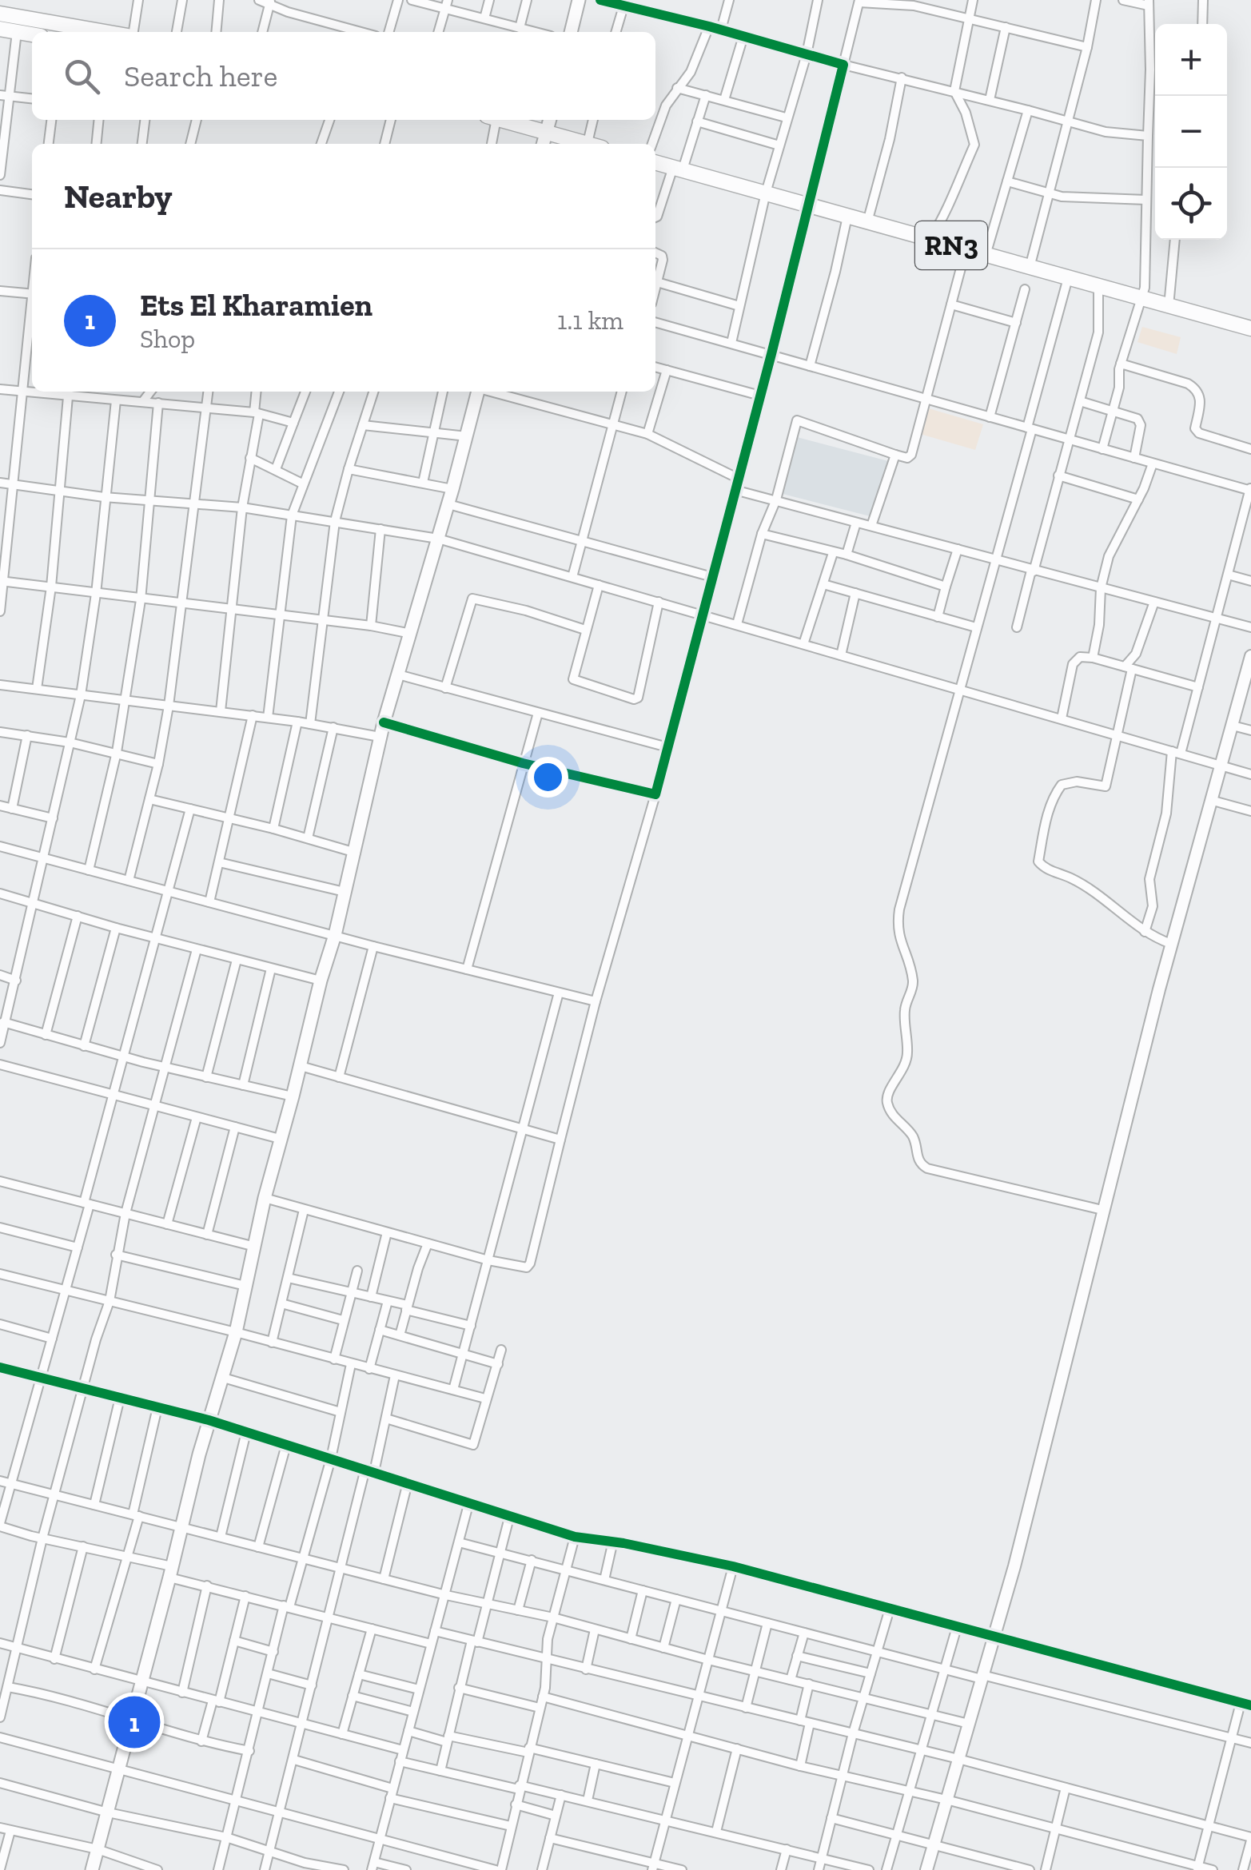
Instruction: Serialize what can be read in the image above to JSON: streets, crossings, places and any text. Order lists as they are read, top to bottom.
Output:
{
  "streets": {
    "highway": ["RN3"]
  },
  "page": {
    "map_buttons": ["+", "−"],
    "search": "Search here",
    "heading": "Nearby",
    "list": [
      {
        "mark": "1",
        "name": "Ets El Kharamien",
        "note": "Shop",
        "value": "1.1 km"
      }
    ],
    "pins": "1"
  }
}
